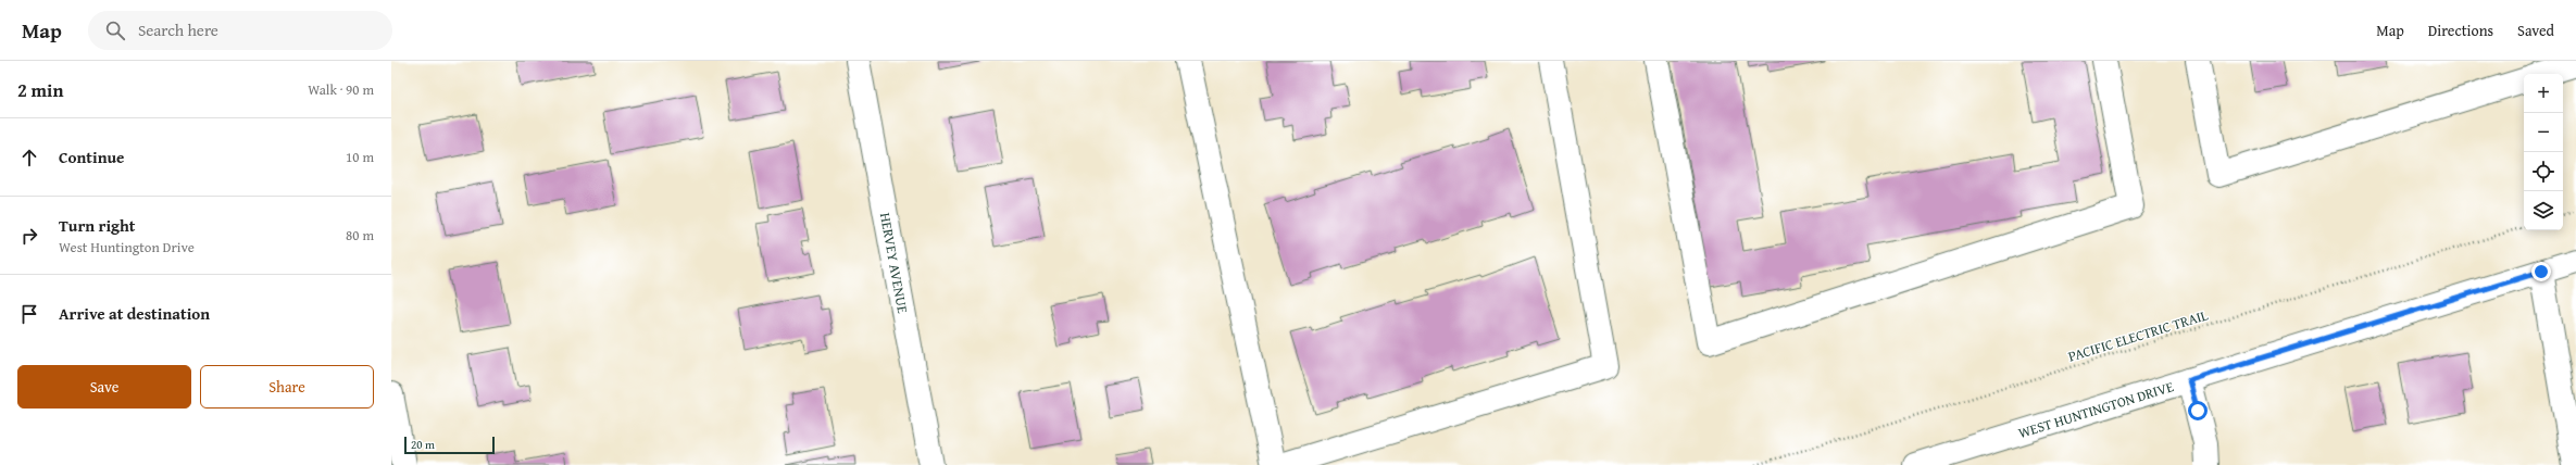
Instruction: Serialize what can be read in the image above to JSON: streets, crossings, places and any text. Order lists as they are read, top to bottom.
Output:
{
  "streets": {
    "street": ["HERVEY AVENUE", "WEST HUNTINGTON DRIVE"],
    "path": ["PACIFIC ELECTRIC TRAIL"]
  },
  "scale_bar": "20 m",
  "page": {
    "header": "Map",
    "search": "Search here",
    "nav": ["Map", "Directions", "Saved"],
    "heading": ["2 min", "Walk · 90 m"],
    "map_buttons": ["+", "−"],
    "list": [
      ["Continue", "10 m"],
      ["Turn right", "West Huntington Drive", "80 m"],
      "Arrive at destination"
    ],
    "buttons": ["Save", "Share"],
    "scale": "20 m"
  }
}
